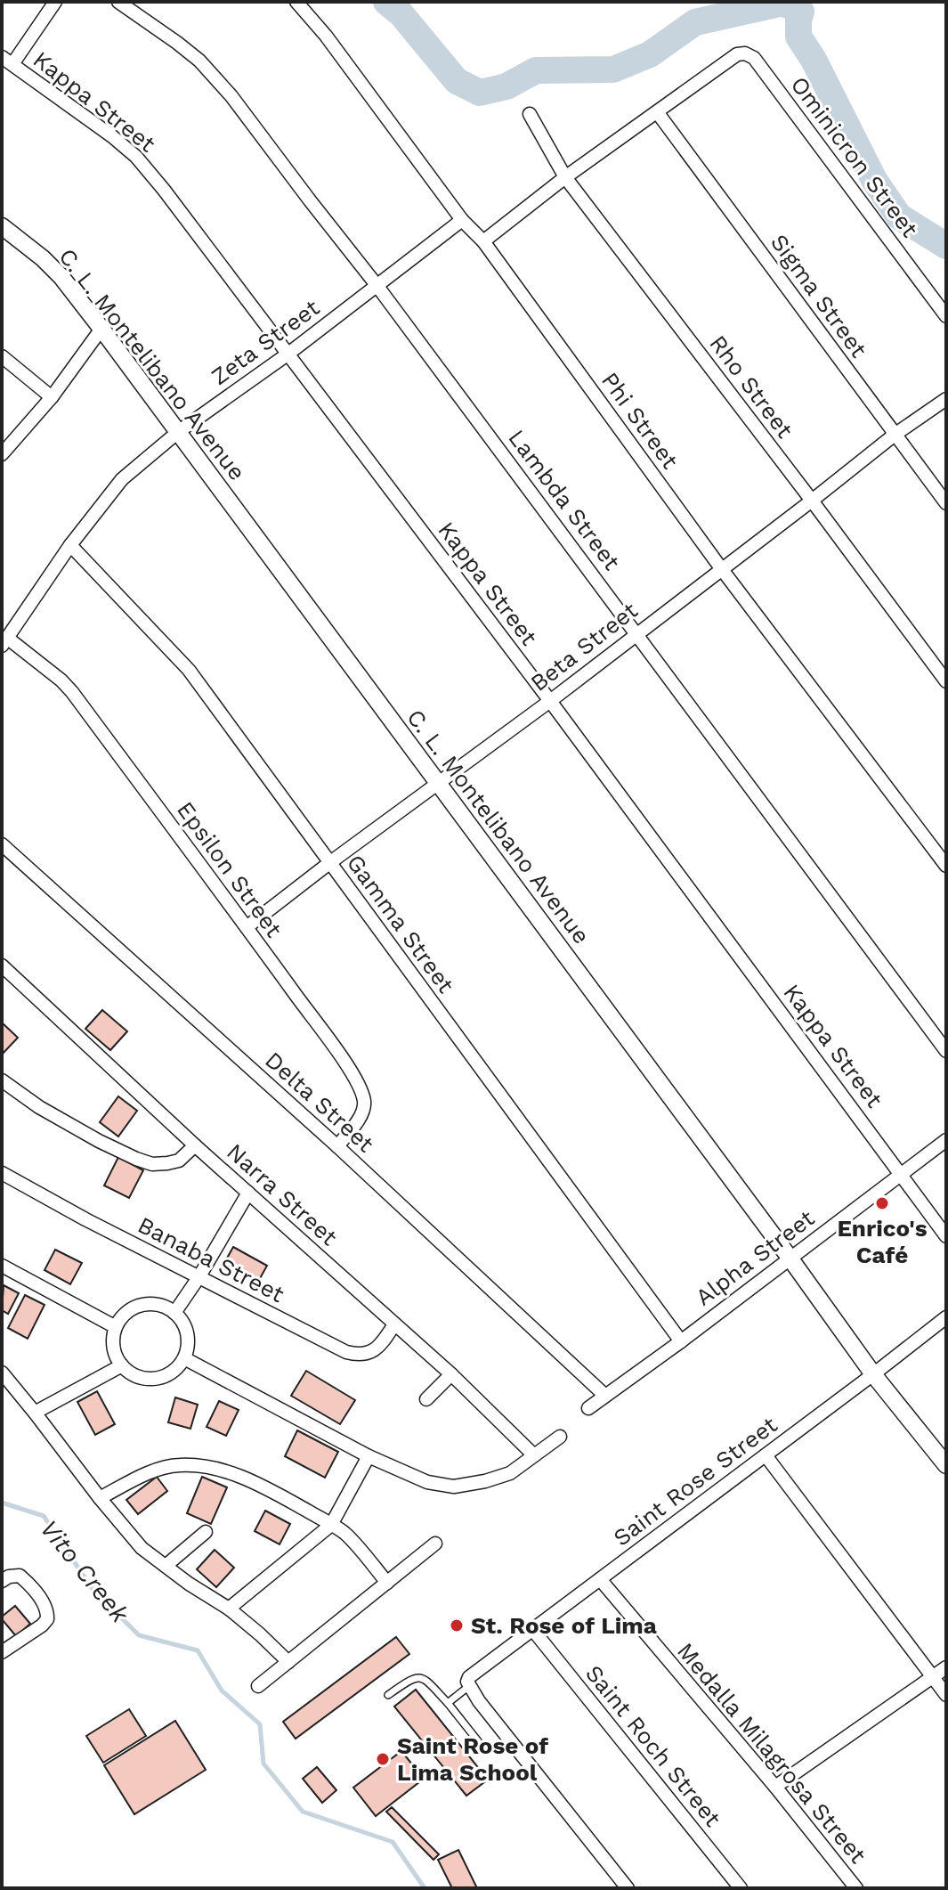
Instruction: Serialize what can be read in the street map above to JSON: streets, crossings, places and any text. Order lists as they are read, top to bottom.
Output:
{
  "streets": {
    "street": [
      "Kappa Street",
      "Ominicron Street",
      "Sigma Street",
      "Zeta Street",
      "C. L. Montelibano Avenue",
      "Rho Street",
      "Phi Street",
      "Lambda Street",
      "Beta Street",
      "Epsilon Street",
      "Gamma Street",
      "Delta Street",
      "Narra Street",
      "Alpha Street",
      "Banaba Street",
      "Saint Rose Street",
      "Saint Roch Street",
      "Medalla Milagrosa Street"
    ]
  },
  "crossings": [
    ["Kappa Street", "Zeta Street"],
    ["Kappa Street", "Beta Street"],
    ["Kappa Street", "Alpha Street"],
    ["Ominicron Street", "Sigma Street"],
    ["Sigma Street", "Beta Street"],
    ["Zeta Street", "C. L. Montelibano Avenue"],
    ["Zeta Street", "Phi Street"],
    ["Zeta Street", "Lambda Street"],
    ["Zeta Street", "Epsilon Street"],
    ["Zeta Street", "Gamma Street"],
    ["C. L. Montelibano Avenue", "Beta Street"],
    ["C. L. Montelibano Avenue", "Alpha Street"],
    ["C. L. Montelibano Avenue", "Saint Rose Street"],
    ["Rho Street", "Beta Street"],
    ["Phi Street", "Beta Street"],
    ["Lambda Street", "Beta Street"],
    ["Beta Street", "Epsilon Street"],
    ["Beta Street", "Gamma Street"],
    ["Epsilon Street", "Delta Street"],
    ["Gamma Street", "Alpha Street"],
    ["Delta Street", "Alpha Street"],
    ["Narra Street", "Banaba Street"],
    ["Saint Rose Street", "Saint Roch Street"],
    ["Saint Rose Street", "Medalla Milagrosa Street"]
  ],
  "water": ["Vito Creek"],
  "places": ["Enrico's Café", "St. Rose of Lima", "Saint Rose of Lima School"]
}
